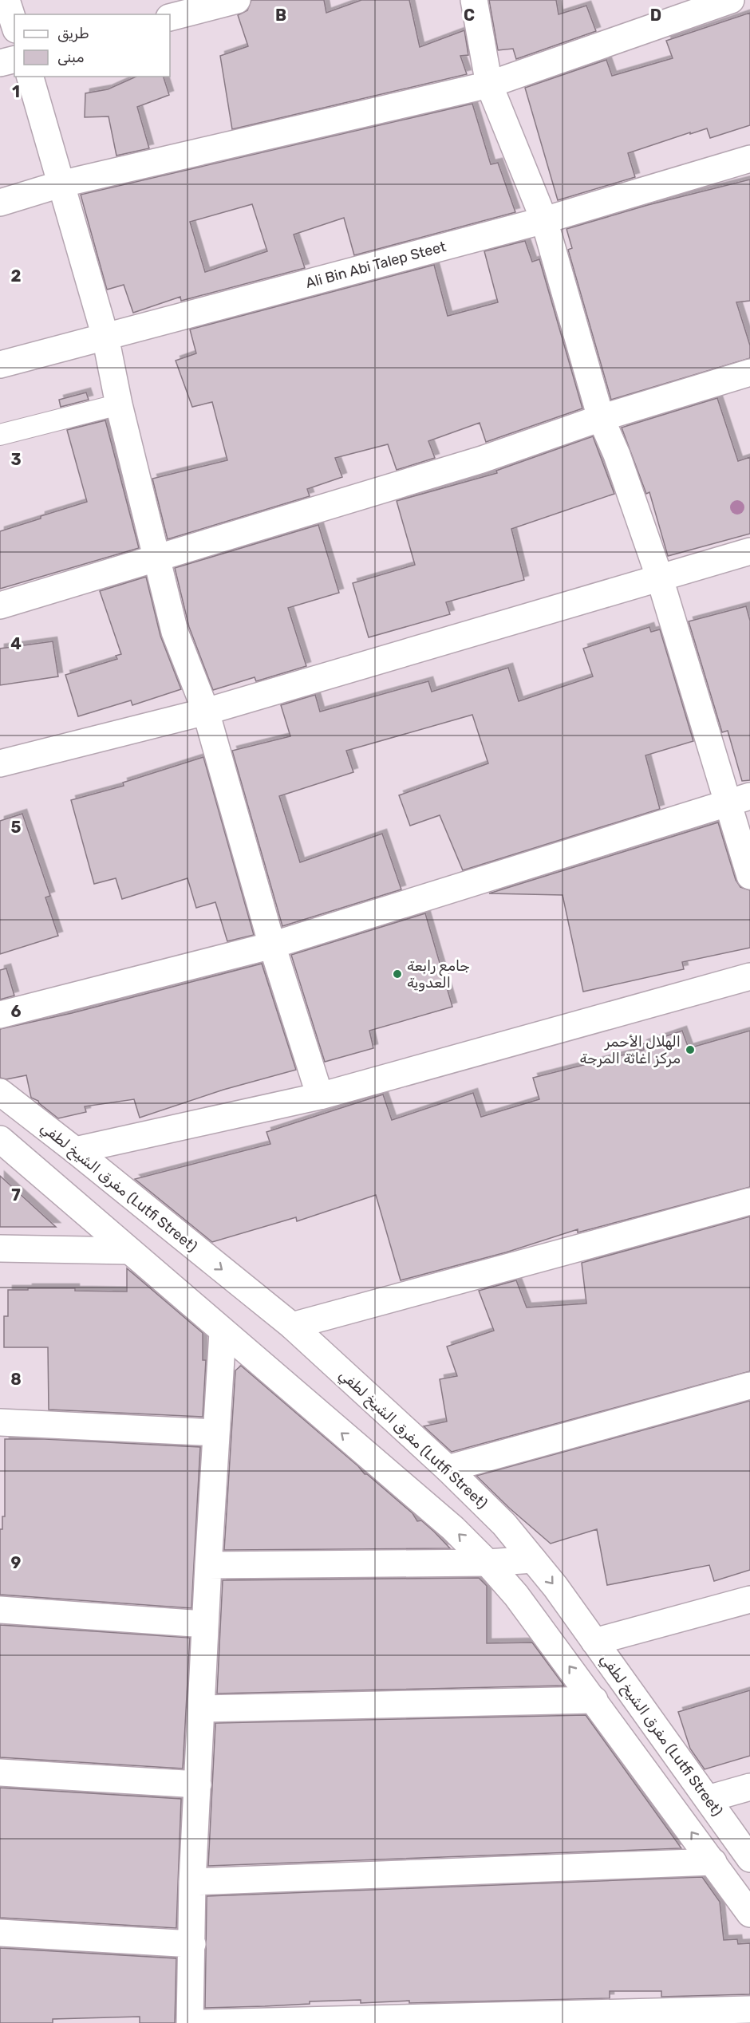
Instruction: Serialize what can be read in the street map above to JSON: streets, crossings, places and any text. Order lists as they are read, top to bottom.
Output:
{
  "streets": {
    "street": ["Ali Bin Abi Talep Steet", "مفرق الشيخ لطفي (Lutfi Street)"]
  },
  "places": ["جامع رابعة العدوية", "الهلال الأحمر مركز اغاثة المرجة"],
  "legend": ["طريق", "مبنى"],
  "grid": {
    "columns": ["B", "C", "D"],
    "rows": [
      "1",
      "2",
      "3",
      "4",
      "5",
      "6",
      "7",
      "8",
      "9"
    ]
  }
}
